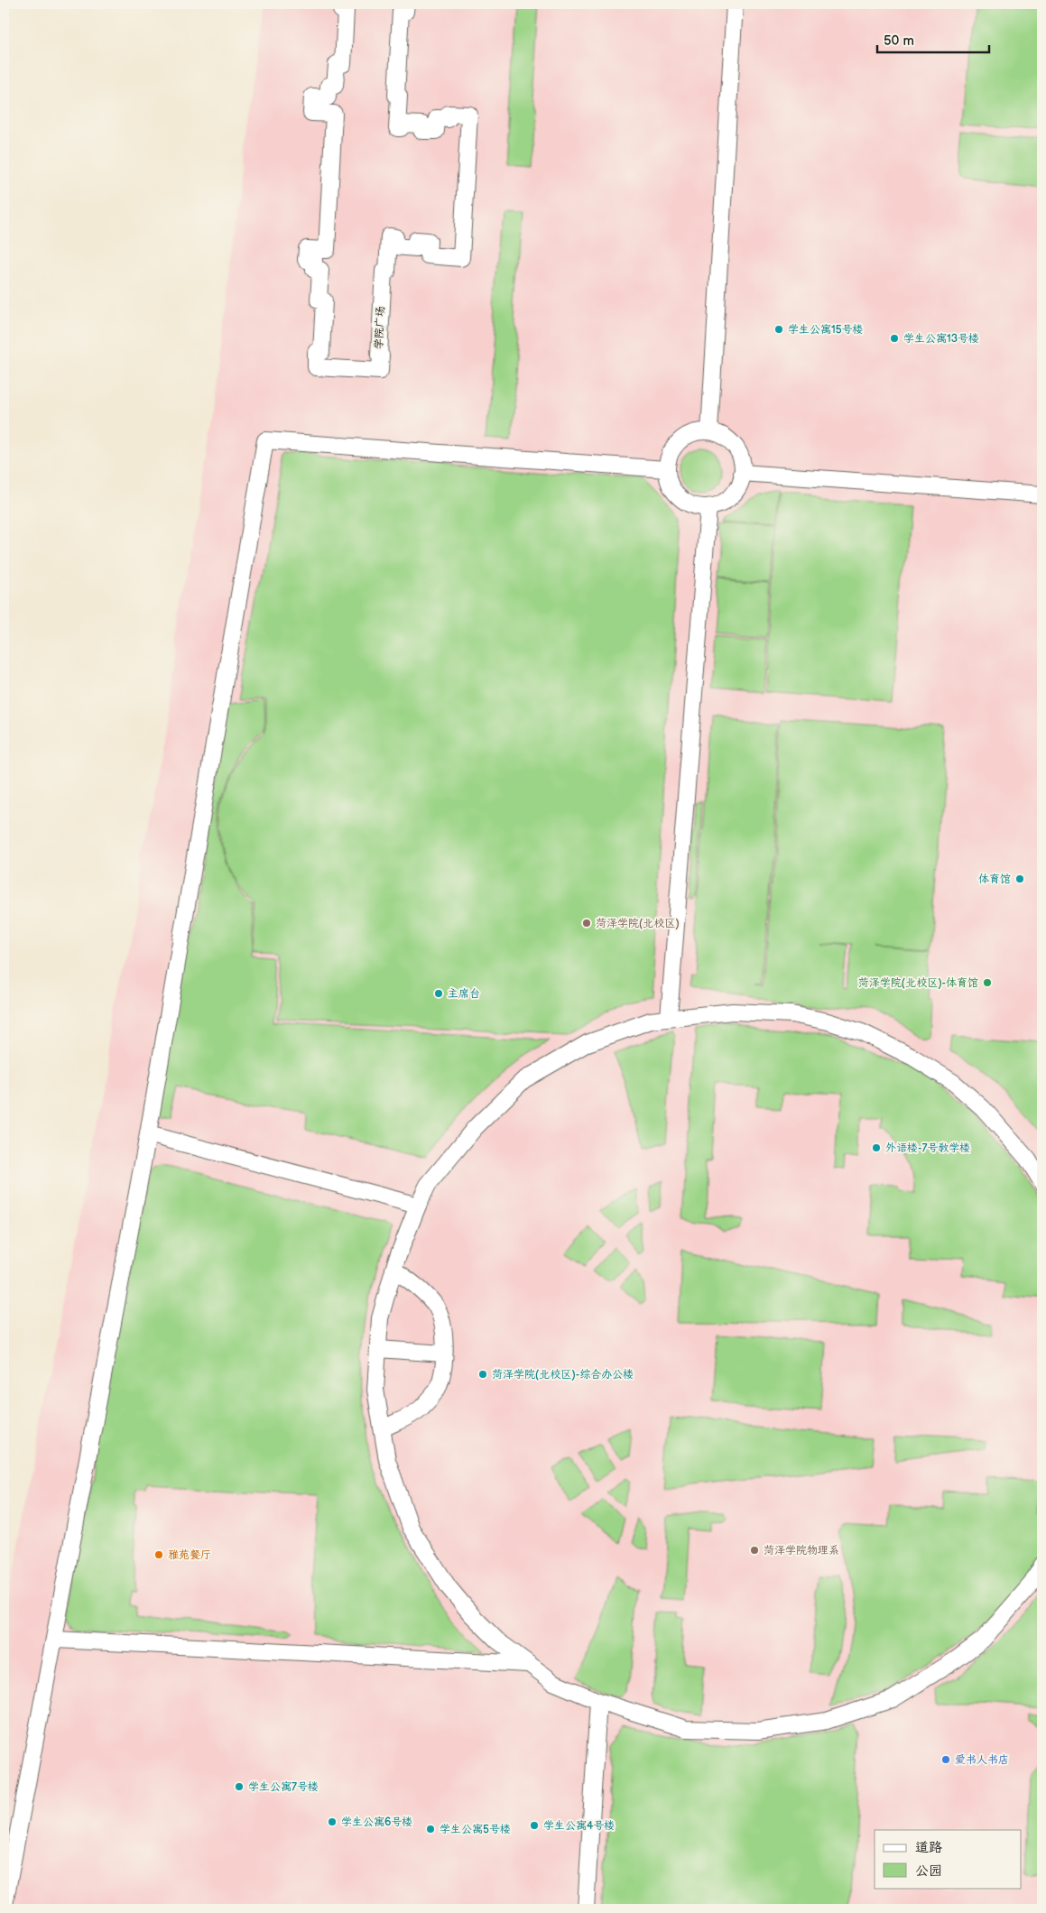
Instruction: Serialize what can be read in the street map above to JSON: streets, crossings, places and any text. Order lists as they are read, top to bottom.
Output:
{
  "streets": {
    "street": ["学院广场"]
  },
  "places": [
    "学生公寓15号楼",
    "学生公寓13号楼",
    "体育馆",
    "菏泽学院(北校区)",
    "菏泽学院(北校区)-体育馆",
    "主席台",
    "外语楼-7号教学楼",
    "菏泽学院(北校区)-综合办公楼",
    "菏泽学院物理系",
    "雅苑餐厅",
    "爱书人书店",
    "学生公寓7号楼",
    "学生公寓6号楼",
    "学生公寓4号楼",
    "学生公寓5号楼"
  ],
  "legend": ["道路", "公园"],
  "scale_bar": "50 m"
}
